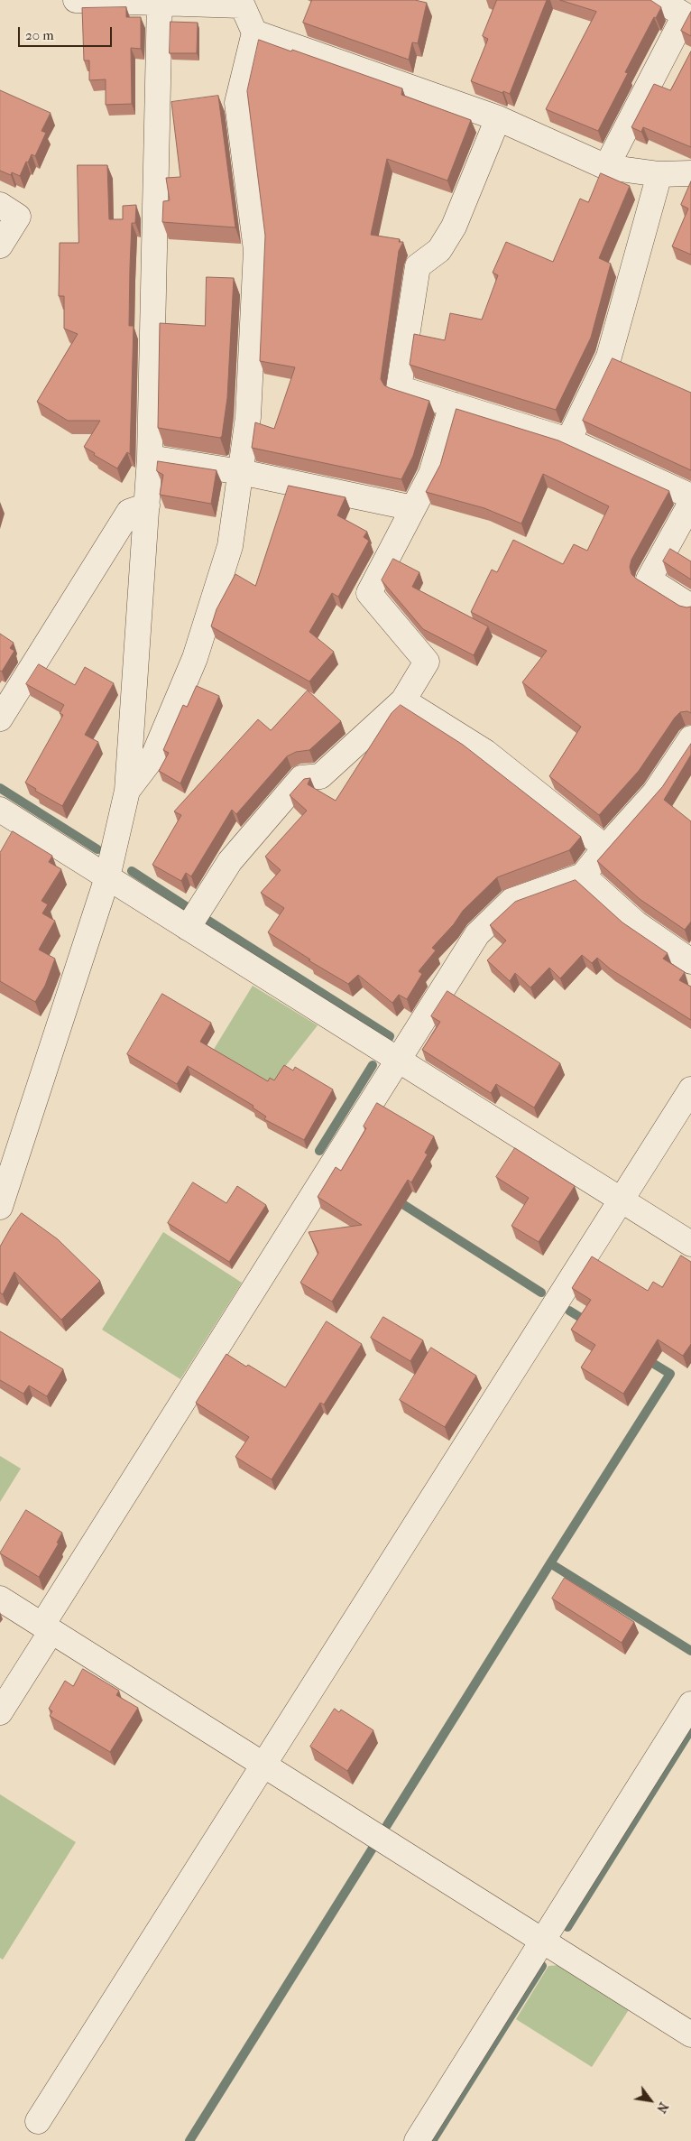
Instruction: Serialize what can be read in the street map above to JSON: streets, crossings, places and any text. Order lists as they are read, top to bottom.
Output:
{
  "scale_bar": "20 m",
  "north": "bottom right"
}
